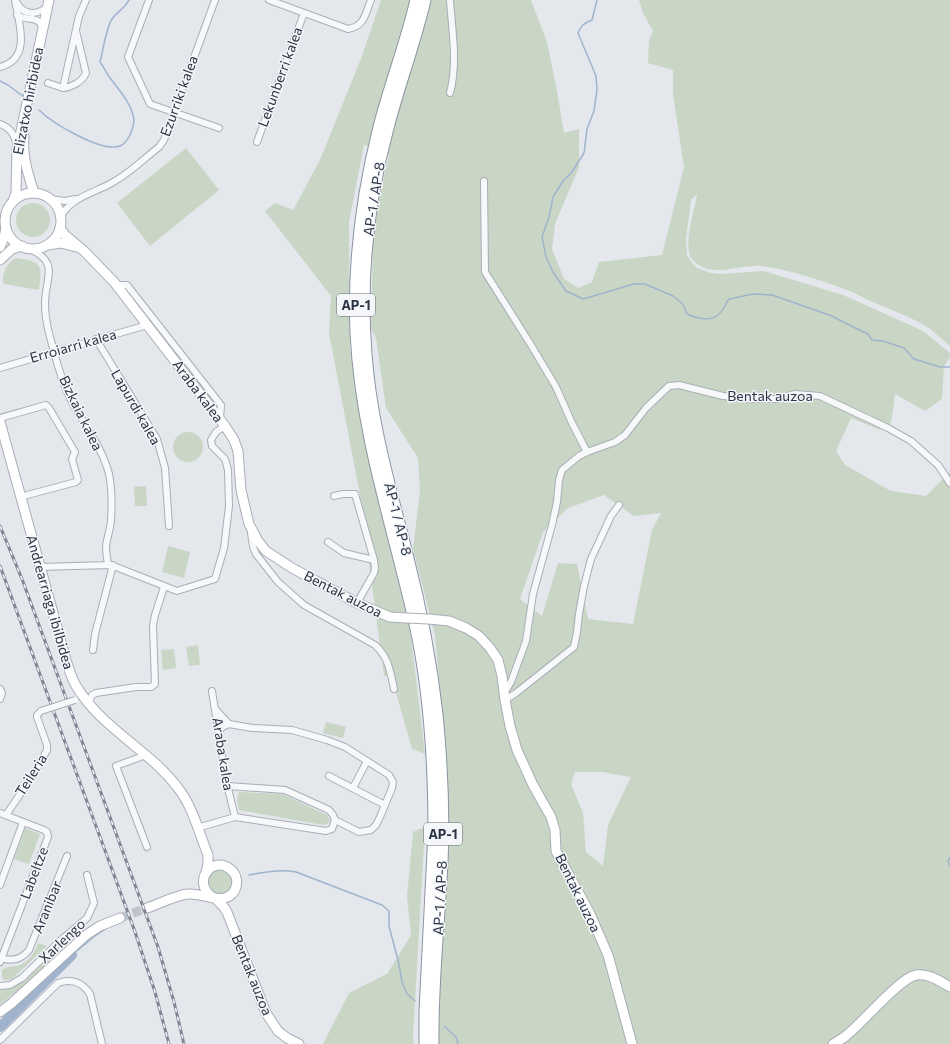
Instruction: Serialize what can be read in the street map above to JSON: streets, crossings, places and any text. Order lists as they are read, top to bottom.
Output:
{
  "streets": {
    "highway": ["AP-1 / AP-8", "AP-1"],
    "street": [
      "Lekunberri kalea",
      "Ezurriki kalea",
      "Elizatxo hiribidea",
      "Erroiarri kalea",
      "Araba kalea",
      "Bentak auzoa",
      "Lapurdi kalea",
      "Bizkaia kalea",
      "Andrearriaga ibilbidea",
      "Teileria",
      "Labeltze",
      "Aranibar",
      "Xarlengo"
    ]
  },
  "crossings": [
    ["Elizatxo hiribidea", "Araba kalea"],
    ["Elizatxo hiribidea", "Bizkaia kalea"],
    ["Erroiarri kalea", "Araba kalea"],
    ["Erroiarri kalea", "Lapurdi kalea"],
    ["Erroiarri kalea", "Bizkaia kalea"],
    ["Araba kalea", "Bentak auzoa"],
    ["Araba kalea", "Bizkaia kalea"],
    ["Bentak auzoa", "Andrearriaga ibilbidea"],
    ["Andrearriaga ibilbidea", "Teileria"],
    ["Teileria", "Labeltze"],
    ["Labeltze", "Aranibar"]
  ]
}
